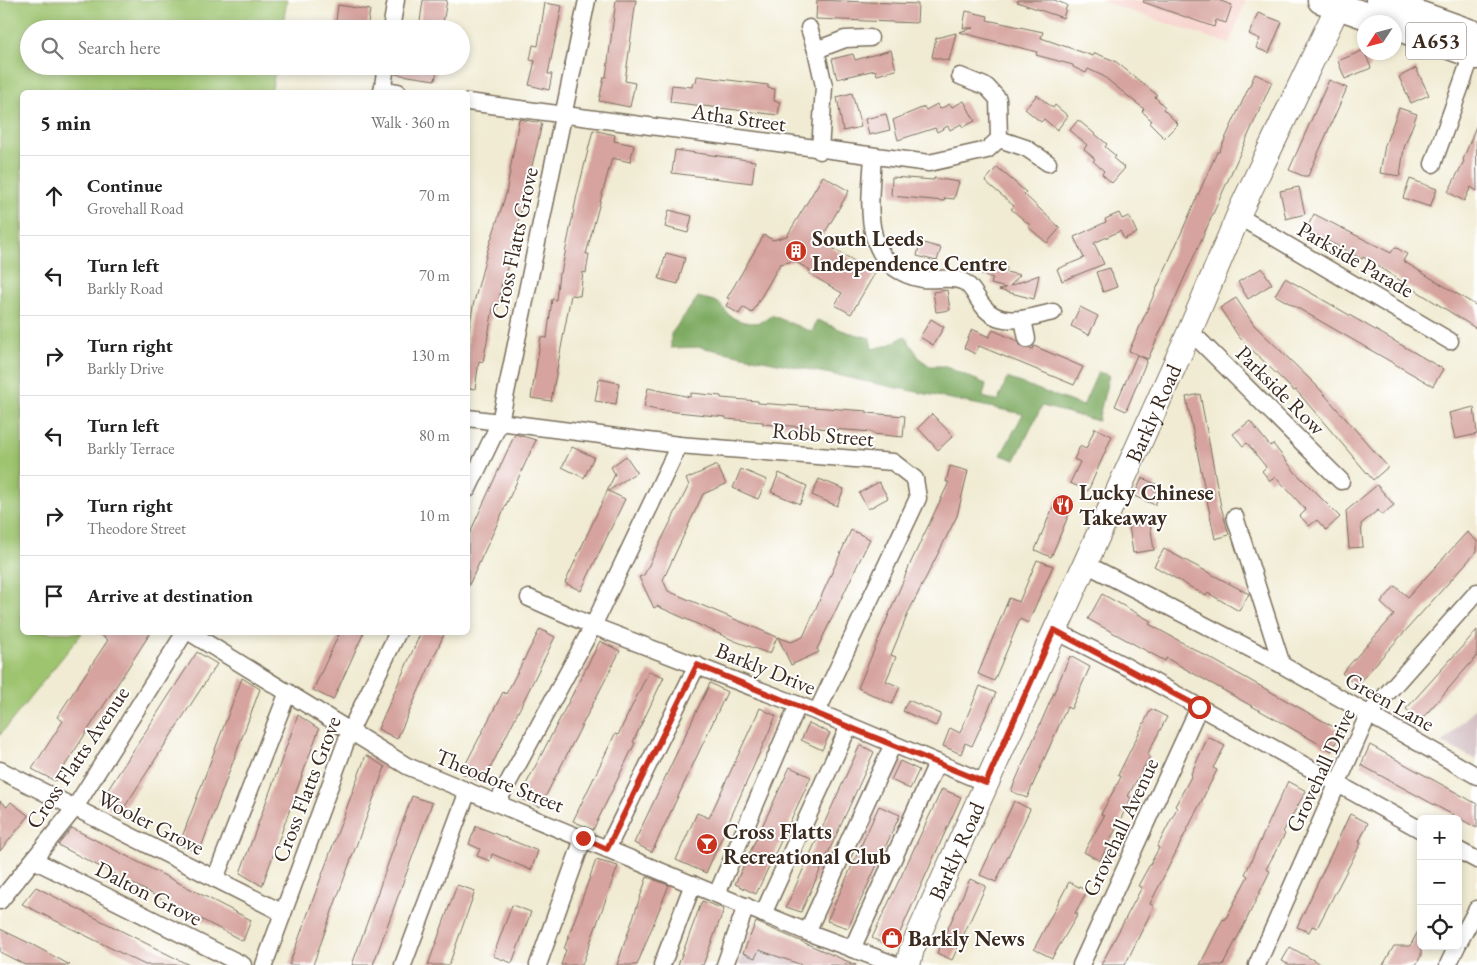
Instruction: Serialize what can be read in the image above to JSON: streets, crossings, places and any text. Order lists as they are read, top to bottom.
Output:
{
  "streets": {
    "main road": ["A653"],
    "street": [
      "Atha Street",
      "Cross Flatts Grove",
      "Parkside Parade",
      "Parkside Row",
      "Barkly Road",
      "Robb Street",
      "Barkly Drive",
      "Green Lane",
      "Cross Flatts Avenue",
      "Grovehall Drive",
      "Theodore Street",
      "Wooler Grove",
      "Grovehall Avenue",
      "Dalton Grove"
    ]
  },
  "crossings": [
    ["A653", "Barkly Road"],
    ["Atha Street", "Cross Flatts Grove"],
    ["Cross Flatts Grove", "Robb Street"],
    ["Cross Flatts Grove", "Theodore Street"],
    ["Cross Flatts Grove", "Wooler Grove"],
    ["Parkside Parade", "Barkly Road"],
    ["Parkside Row", "Barkly Road"],
    ["Barkly Road", "Barkly Drive"],
    ["Barkly Road", "Green Lane"],
    ["Robb Street", "Barkly Drive"],
    ["Green Lane", "Grovehall Drive"],
    ["Cross Flatts Avenue", "Wooler Grove"],
    ["Cross Flatts Avenue", "Dalton Grove"]
  ],
  "places": {
    "building": ["South Leeds Independence Centre"],
    "restaurant": ["Lucky Chinese Takeaway"],
    "bar": ["Cross Flatts Recreational Club"],
    "shop": ["Barkly News"]
  },
  "north": "bottom left",
  "page": {
    "search": "Search here",
    "heading": ["5 min", "Walk · 360 m"],
    "list": [
      ["Continue", "Grovehall Road", "70 m"],
      ["Turn left", "Barkly Road", "70 m"],
      ["Turn right", "Barkly Drive", "130 m"],
      ["Turn left", "Barkly Terrace", "80 m"],
      ["Turn right", "Theodore Street", "10 m"],
      "Arrive at destination"
    ],
    "map_buttons": ["+", "−"]
  }
}
